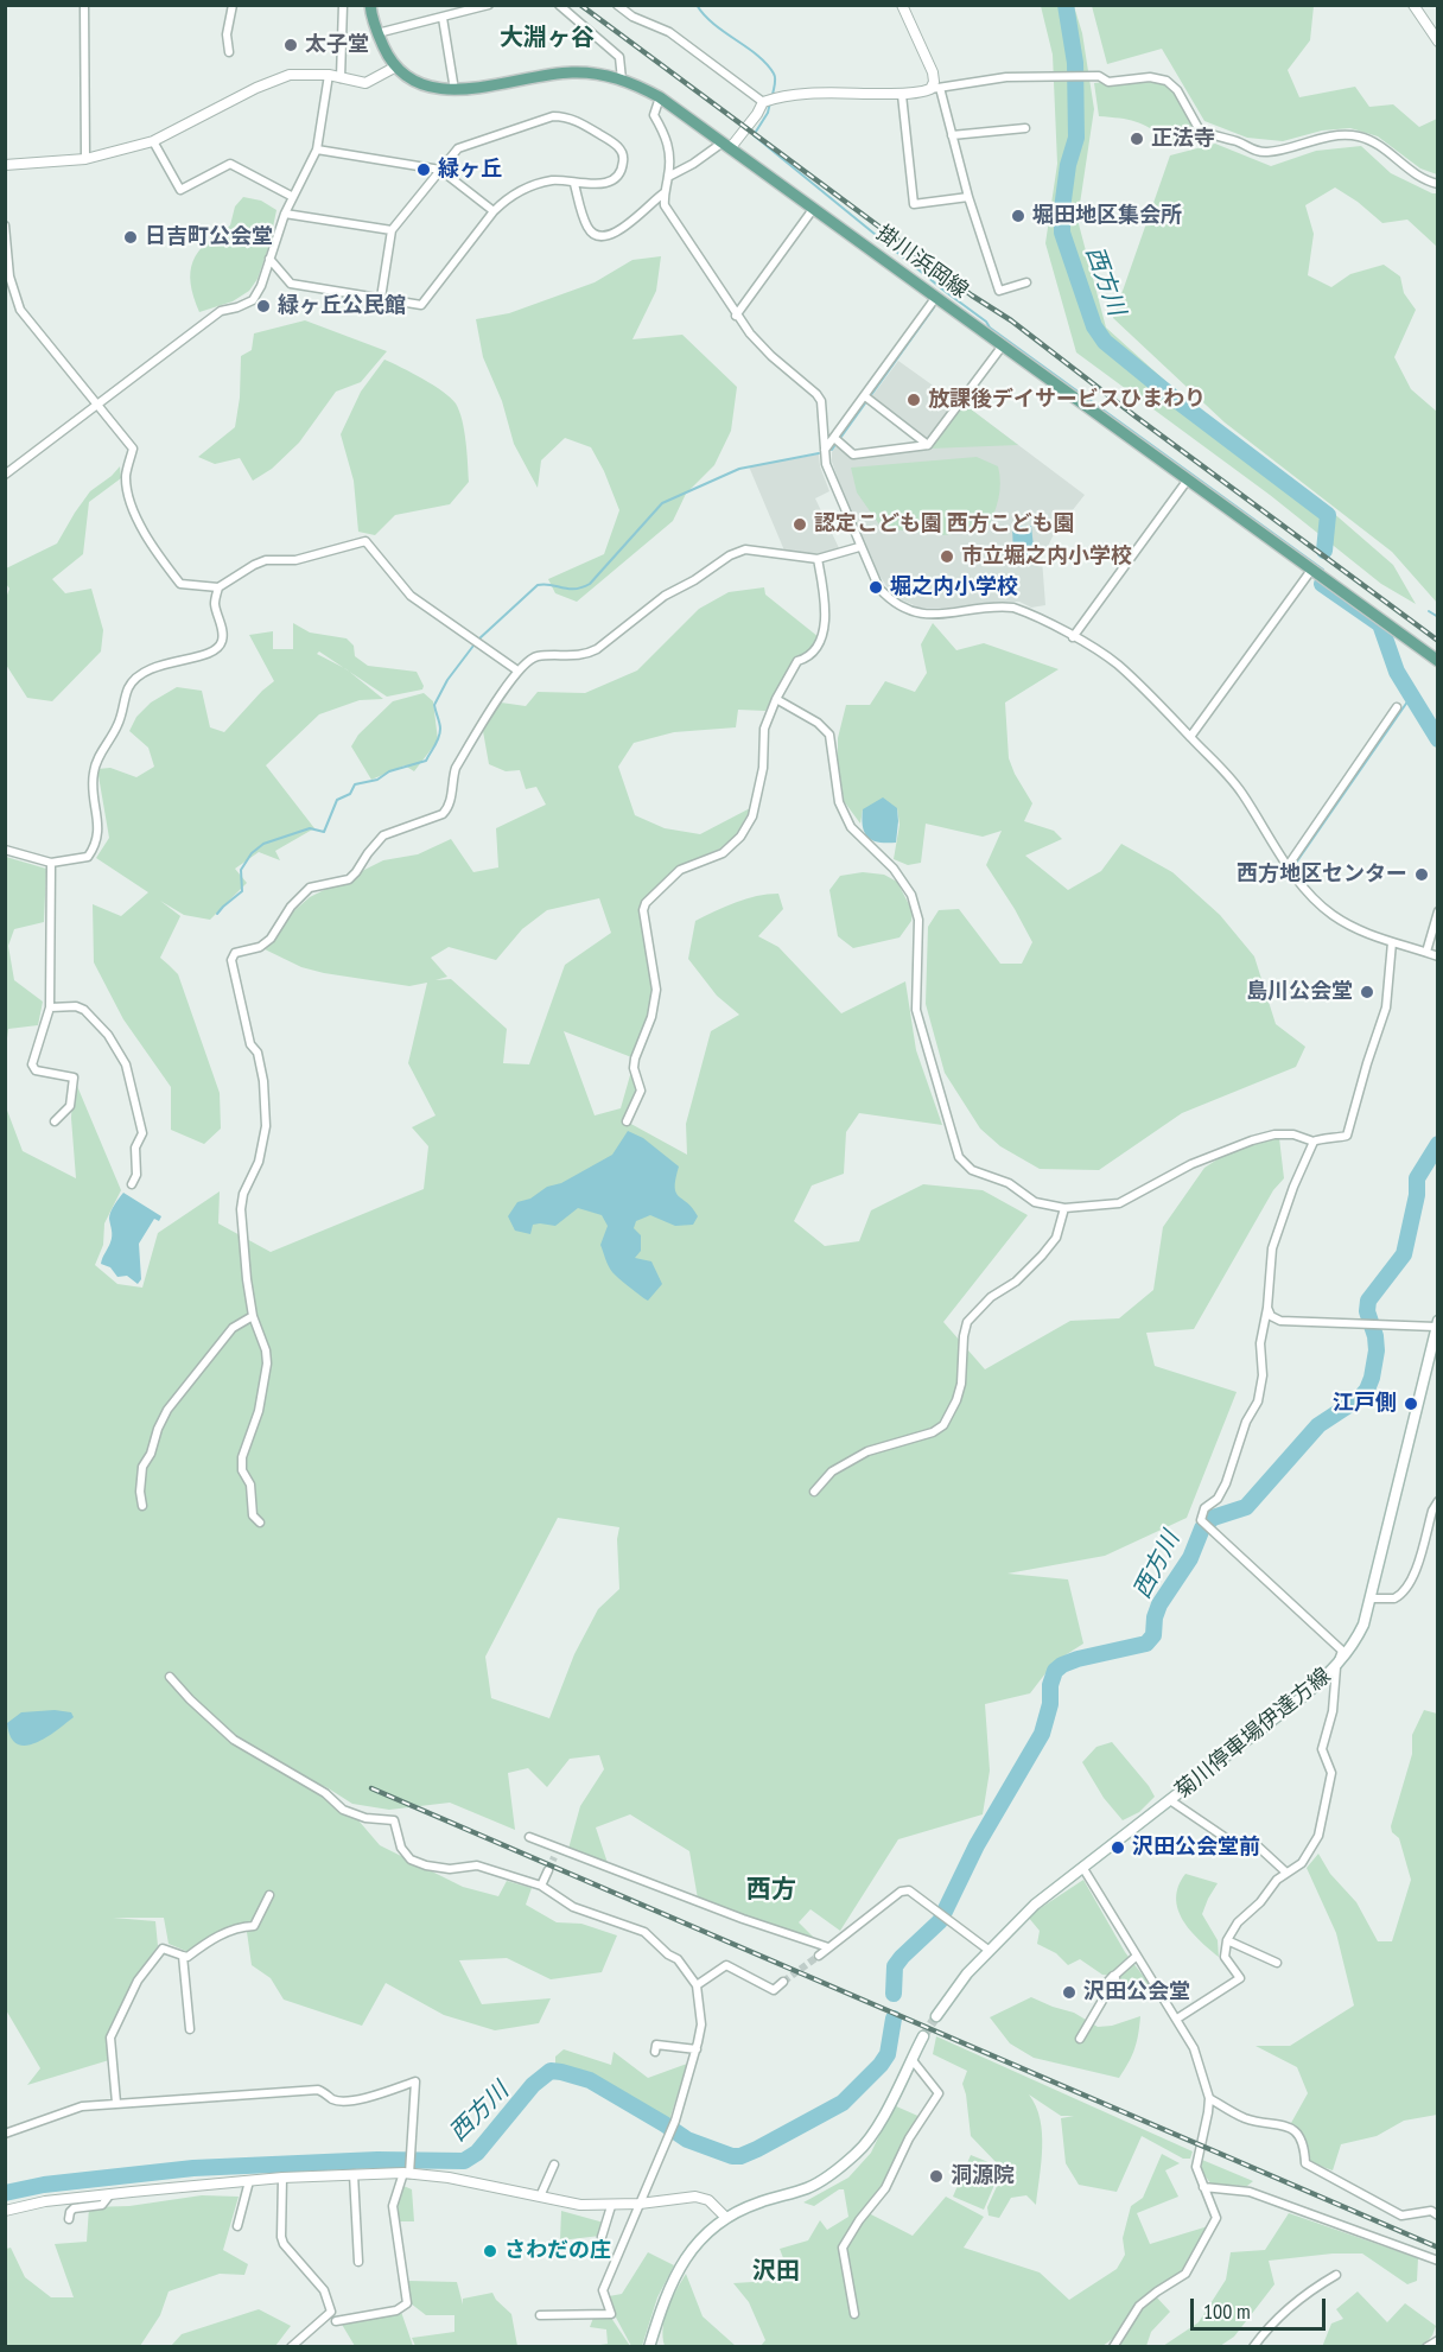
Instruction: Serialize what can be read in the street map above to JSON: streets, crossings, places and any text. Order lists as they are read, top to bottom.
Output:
{
  "streets": {
    "main road": ["掛川浜岡線", "菊川停車場伊達方線"]
  },
  "districts": ["大淵ヶ谷", "西方", "沢田"],
  "water": ["西方川"],
  "places": [
    "太子堂",
    "正法寺",
    "緑ヶ丘",
    "堀田地区集会所",
    "日吉町公会堂",
    "緑ヶ丘公民館",
    "放課後デイサービスひまわり",
    "認定こども園 西方こども園",
    "市立堀之内小学校",
    "堀之内小学校",
    "西方地区センター",
    "島川公会堂",
    "江戸側",
    "沢田公会堂前",
    "沢田公会堂",
    "洞源院",
    "さわだの庄"
  ],
  "scale_bar": "100 m"
}
